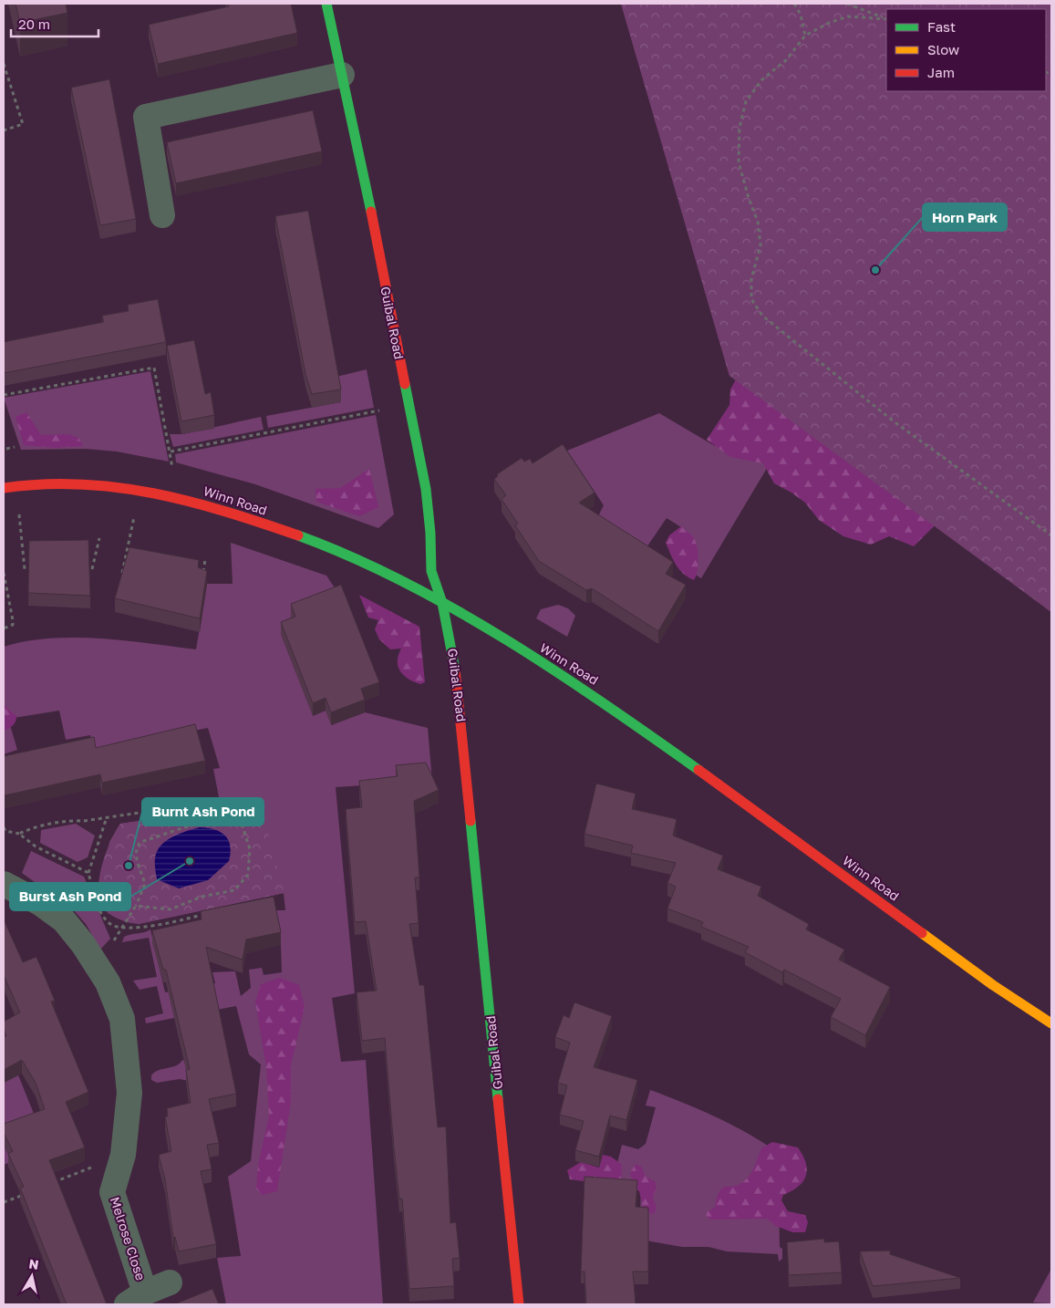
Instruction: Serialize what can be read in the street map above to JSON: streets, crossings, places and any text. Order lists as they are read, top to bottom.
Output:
{
  "streets": {
    "street": ["Guibal Road", "Winn Road", "Melrose Close"]
  },
  "crossings": [
    ["Guibal Road", "Winn Road"]
  ],
  "places": ["Horn Park", "Burst Ash Pond", "Burnt Ash Pond"],
  "legend": ["Fast", "Slow", "Jam"],
  "scale_bar": "20 m",
  "north": "top"
}
